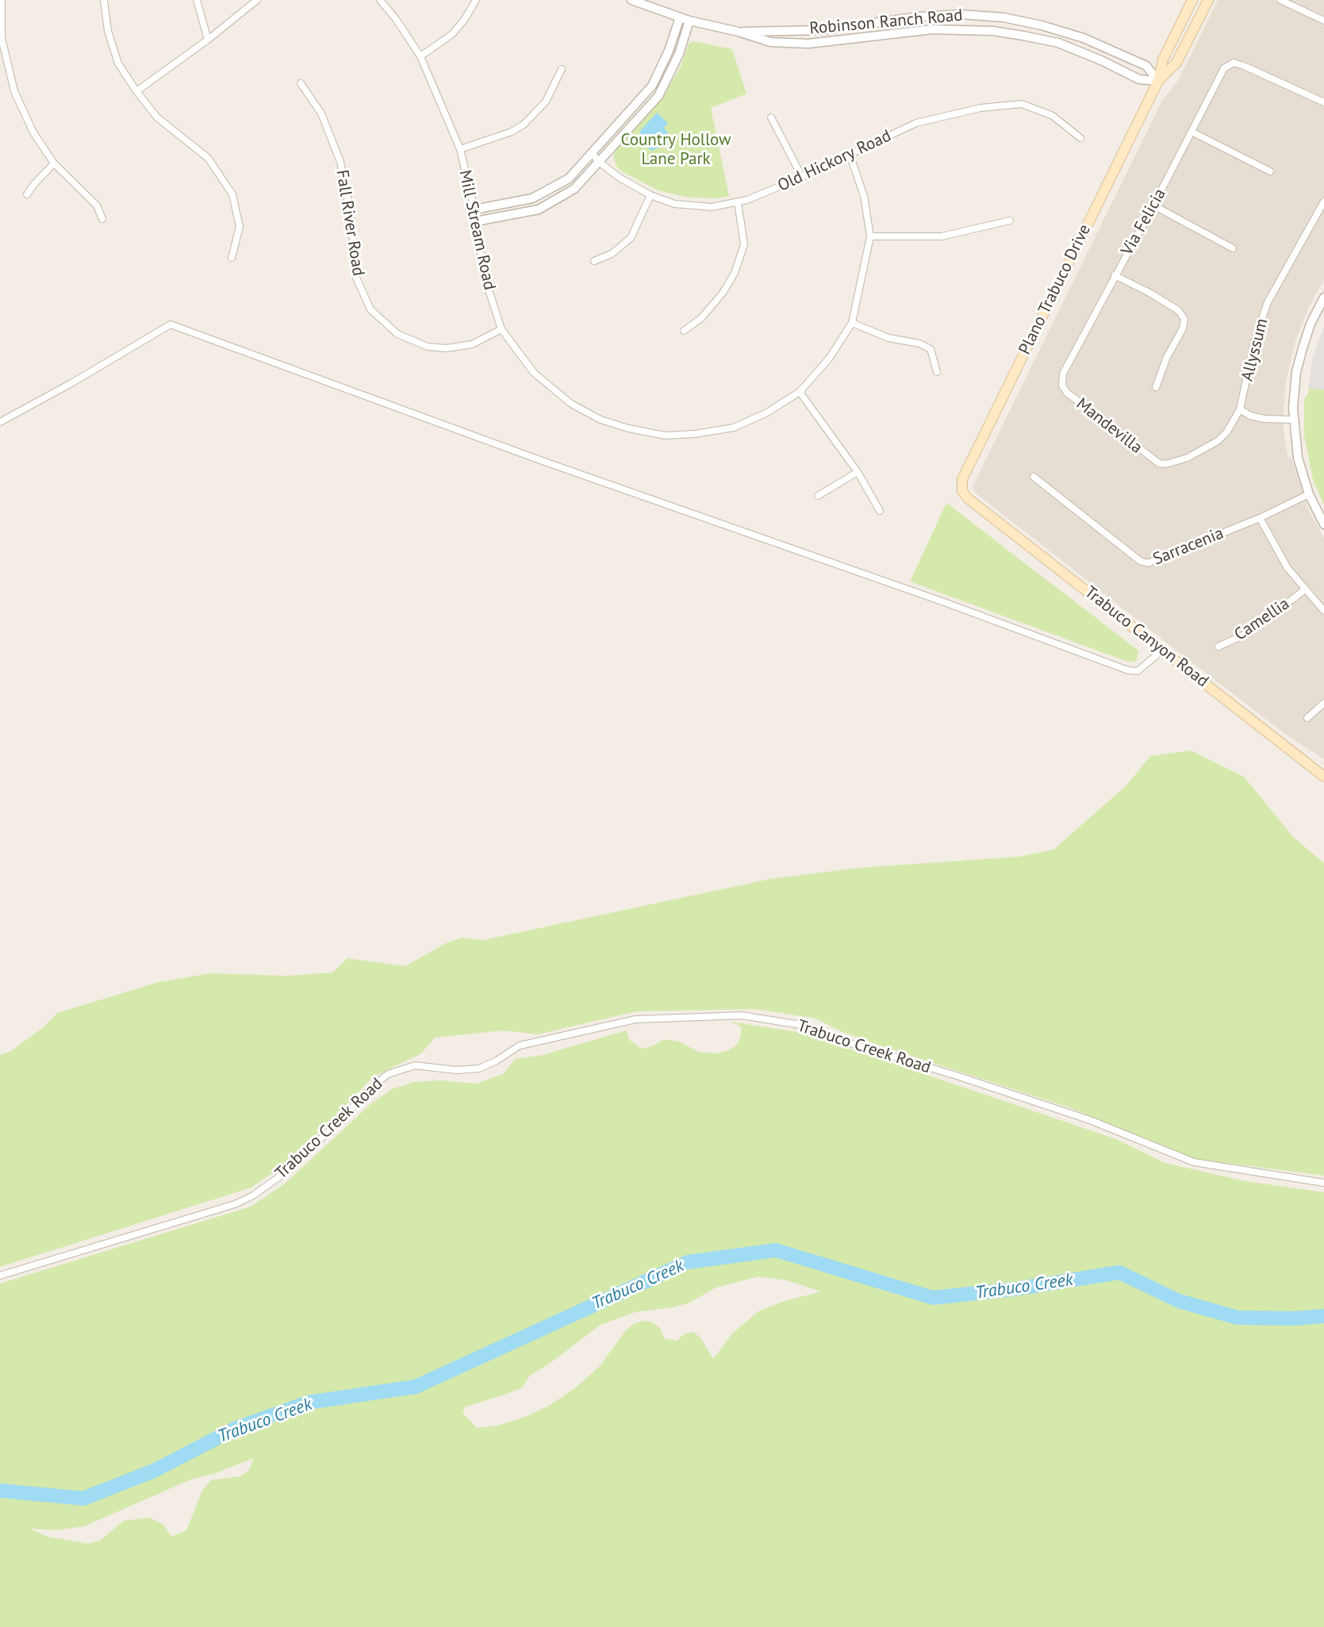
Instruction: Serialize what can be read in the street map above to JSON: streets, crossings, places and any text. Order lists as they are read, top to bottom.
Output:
{
  "streets": {
    "main road": ["Plano Trabuco Drive", "Trabuco Canyon Road"],
    "street": [
      "Robinson Ranch Road",
      "Old Hickory Road",
      "Via Felicia",
      "Fall River Road",
      "Mill Stream Road",
      "Allyssum",
      "Mandevilla",
      "Sarracenia",
      "Camellia",
      "Trabuco Creek Road"
    ]
  },
  "crossings": [
    ["Robinson Ranch Road", "Plano Trabuco Drive"],
    ["Old Hickory Road", "Mill Stream Road"],
    ["Via Felicia", "Mandevilla"],
    ["Fall River Road", "Mill Stream Road"],
    ["Plano Trabuco Drive", "Trabuco Canyon Road"],
    ["Allyssum", "Mandevilla"]
  ],
  "water": ["Trabuco Creek"],
  "parks": ["Country Hollow Lane Park"]
}
